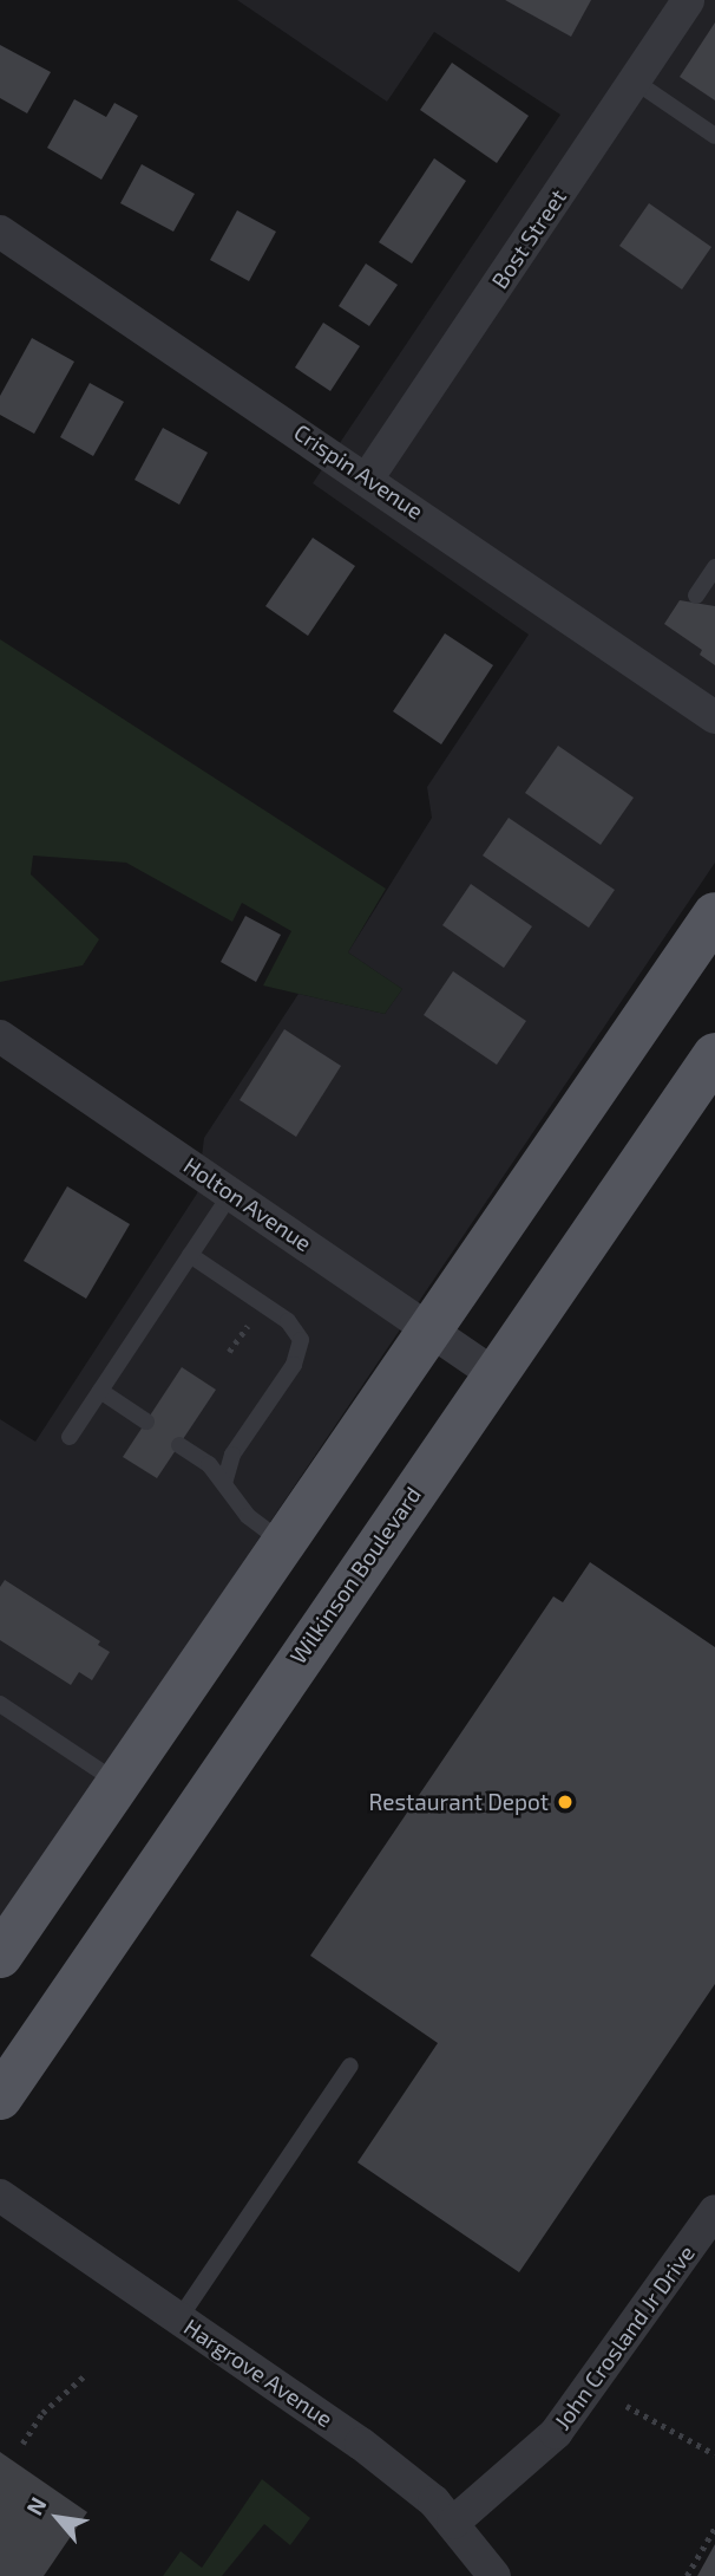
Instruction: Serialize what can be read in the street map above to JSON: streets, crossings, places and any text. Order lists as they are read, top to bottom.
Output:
{
  "streets": {
    "main road": ["Wilkinson Boulevard"],
    "street": [
      "Bost Street",
      "Crispin Avenue",
      "Holton Avenue",
      "John Crosland Jr Drive",
      "Hargrove Avenue"
    ]
  },
  "crossings": [
    ["Bost Street", "Crispin Avenue"],
    ["Holton Avenue", "Wilkinson Boulevard"],
    ["John Crosland Jr Drive", "Hargrove Avenue"]
  ],
  "places": ["Restaurant Depot"],
  "north": "top left"
}
